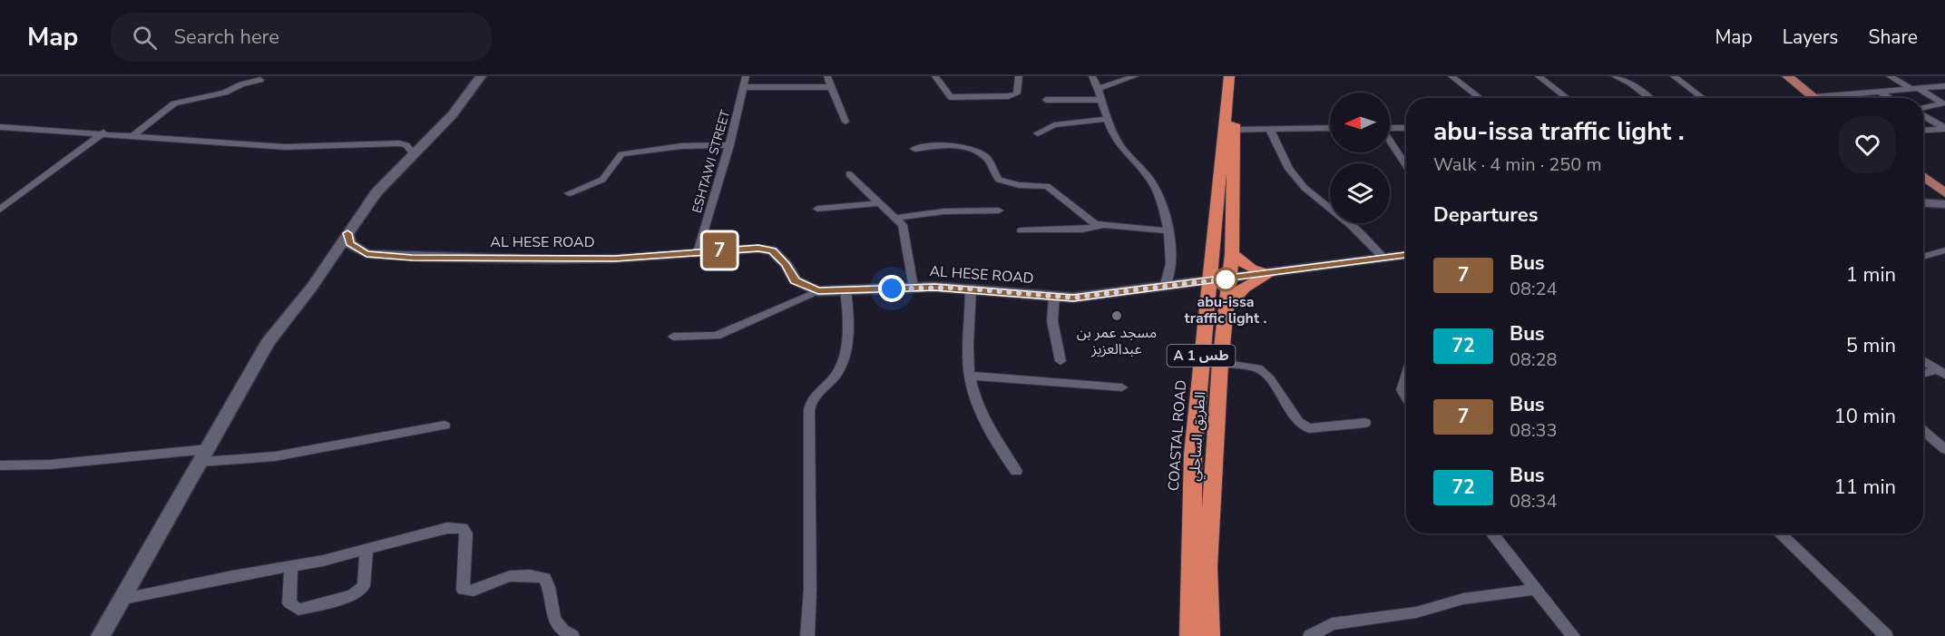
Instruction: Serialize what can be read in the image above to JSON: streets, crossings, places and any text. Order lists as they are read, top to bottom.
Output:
{
  "streets": {
    "highway": ["A 1 طس", "COASTAL ROAD", "الطريق الساحلي"],
    "street": ["ESHTAWI STREET", "AL HESE ROAD"]
  },
  "crossings": [
    ["ESHTAWI STREET", "AL HESE ROAD"],
    ["AL HESE ROAD", "COASTAL ROAD"],
    ["AL HESE ROAD", "الطريق الساحلي"]
  ],
  "places": ["abu-issa traffic light .", "مسجد عمر بن عبدالعزيز"],
  "lines": ["bus line 7"],
  "north": "left",
  "page": {
    "header": "Map",
    "search": "Search here",
    "nav": ["Map", "Layers", "Share"],
    "on_map": "7",
    "heading": [
      ["abu-issa traffic light .", "Walk · 4 min · 250 m"],
      "Departures"
    ],
    "list": [
      {
        "mark": "7",
        "name": "Bus",
        "note": "08:24",
        "value": "1 min"
      },
      {
        "mark": "72",
        "name": "Bus",
        "note": "08:28",
        "value": "5 min"
      },
      {
        "mark": "7",
        "name": "Bus",
        "note": "08:33",
        "value": "10 min"
      },
      {
        "mark": "72",
        "name": "Bus",
        "note": "08:34",
        "value": "11 min"
      }
    ]
  }
}
